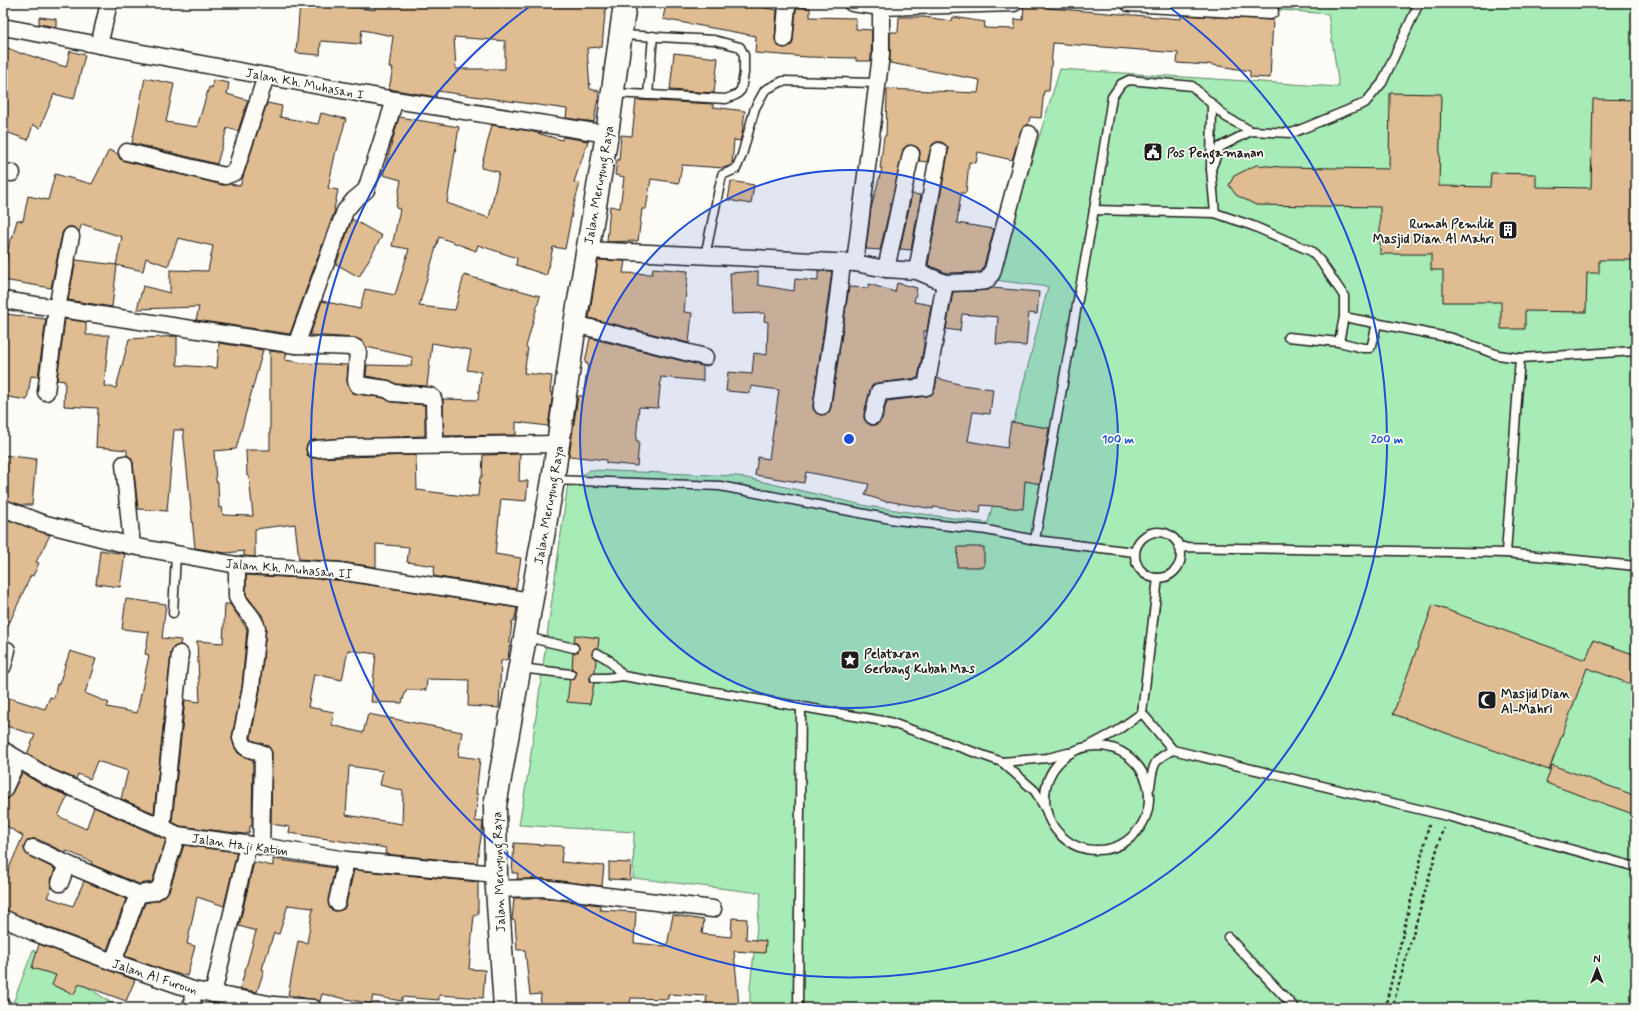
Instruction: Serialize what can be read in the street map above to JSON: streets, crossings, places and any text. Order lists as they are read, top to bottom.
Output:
{
  "streets": {
    "main road": ["Jalan Meruyung Raya"],
    "street": [
      "Jalan Kh. Muhasan I",
      "Jalan Kh. Muhasan II",
      "Jalan Haji Katim",
      "Jalan Al Furoun"
    ]
  },
  "crossings": [
    ["Jalan Kh. Muhasan I", "Jalan Meruyung Raya"],
    ["Jalan Meruyung Raya", "Jalan Kh. Muhasan II"],
    ["Jalan Meruyung Raya", "Jalan Haji Katim"]
  ],
  "places": {
    "public building": ["Pos Pengamanan"],
    "building": ["Rumah Pemilik Masjid Dian Al Mahri"],
    "place": ["Pelataran Gerbang Kubah Mas"],
    "mosque": ["Masjid Dian Al-Mahri"]
  },
  "north": "top",
  "rings": ["100 m", "200 m"]
}
